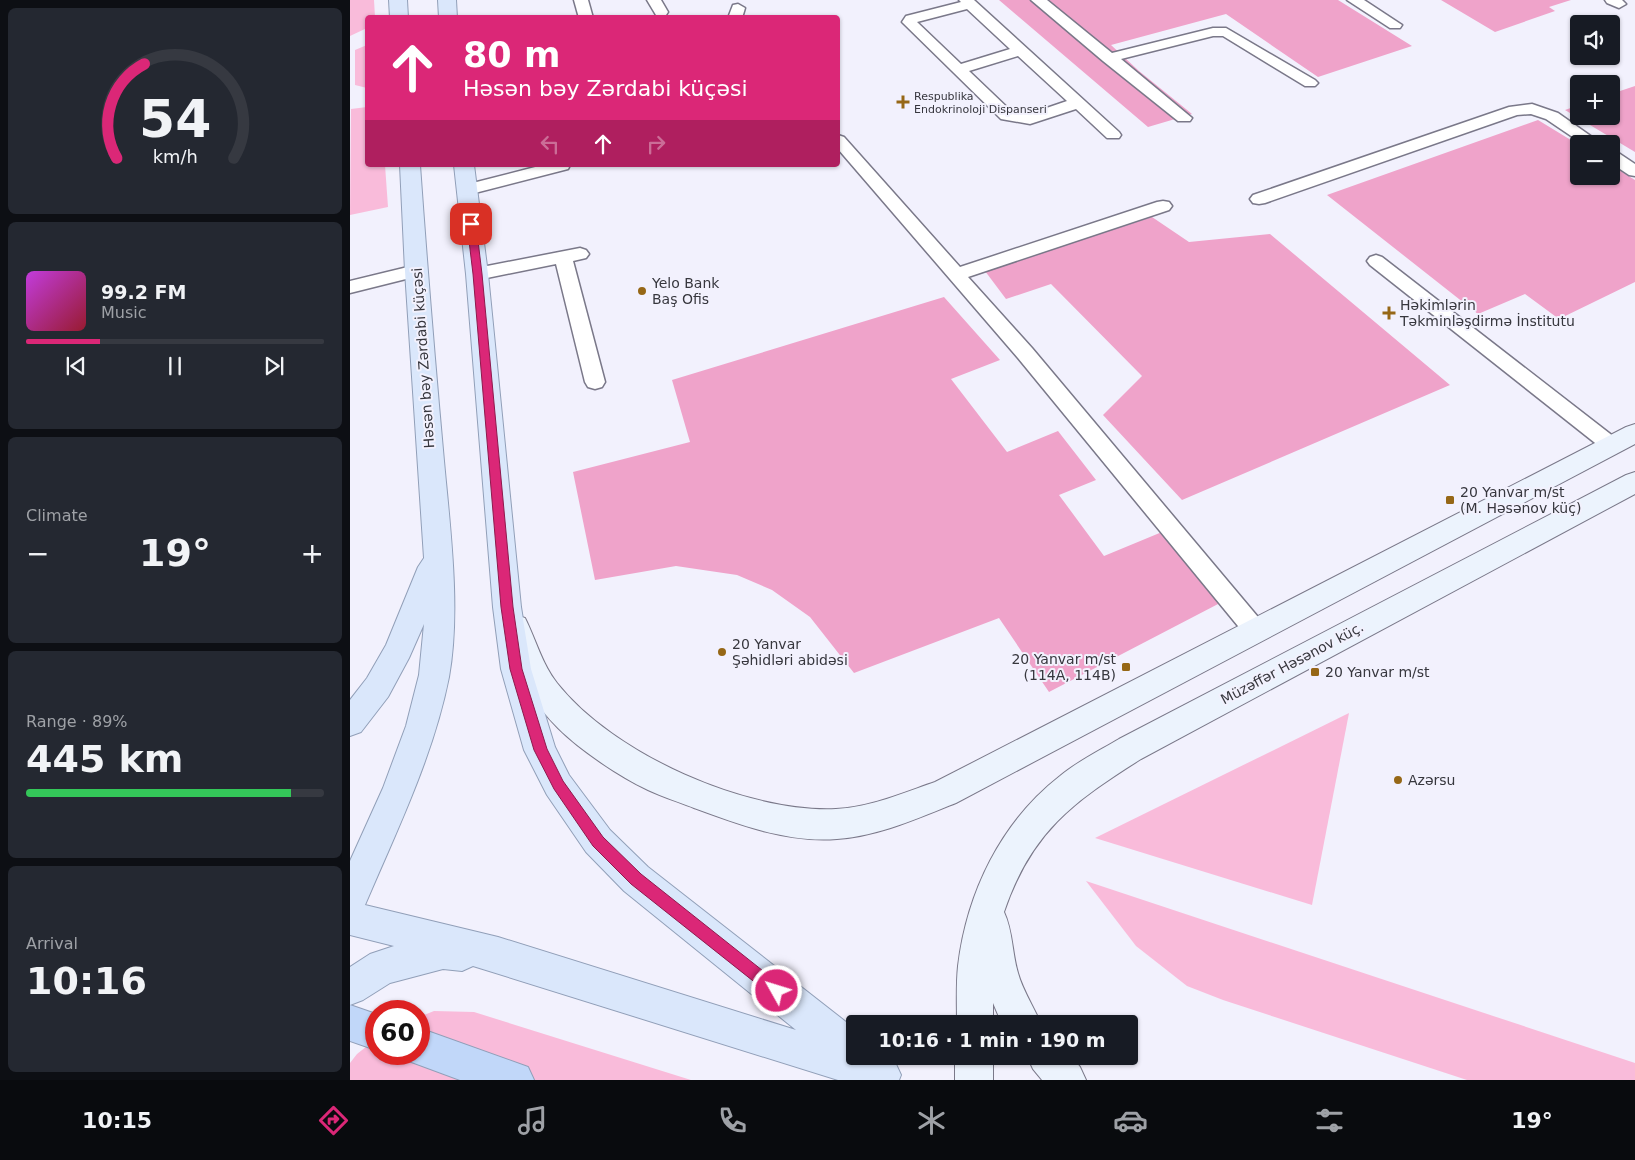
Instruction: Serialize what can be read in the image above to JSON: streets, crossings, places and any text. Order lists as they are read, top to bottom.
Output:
{
  "streets": {
    "main road": ["Həsən bəy Zərdabi küçəsi", "Müzəffər Həsənov küç."]
  },
  "places": {
    "health": ["Respublika Endokrinoloji Dispanseri", "Həkimlərin Təkminləşdirmə İnstitutu"],
    "other": ["Yelo Bank Baş Ofis", "20 Yanvar Şəhidləri abidəsi", "Azərsu"],
    "transit": ["20 Yanvar m/st (M. Həsənov küç)", "20 Yanvar m/st (114A, 114B)", "20 Yanvar m/st"]
  },
  "page": {
    "map_buttons": ["+", "−"],
    "turn": ["80 m", "Həsən bəy Zərdabi küçəsi"],
    "song": ["99.2 FM", "Music"],
    "tile": [
      "Climate",
      ["Range · 89%", "445 km"],
      ["Arrival", "10:16"]
    ],
    "heat": ["−", "19°", "+"],
    "limit": "60",
    "trip": "10:16 · 1 min · 190 m",
    "tabs": ["10:15", "19°"],
    "gauge": ["54", "km/h"]
  }
}
